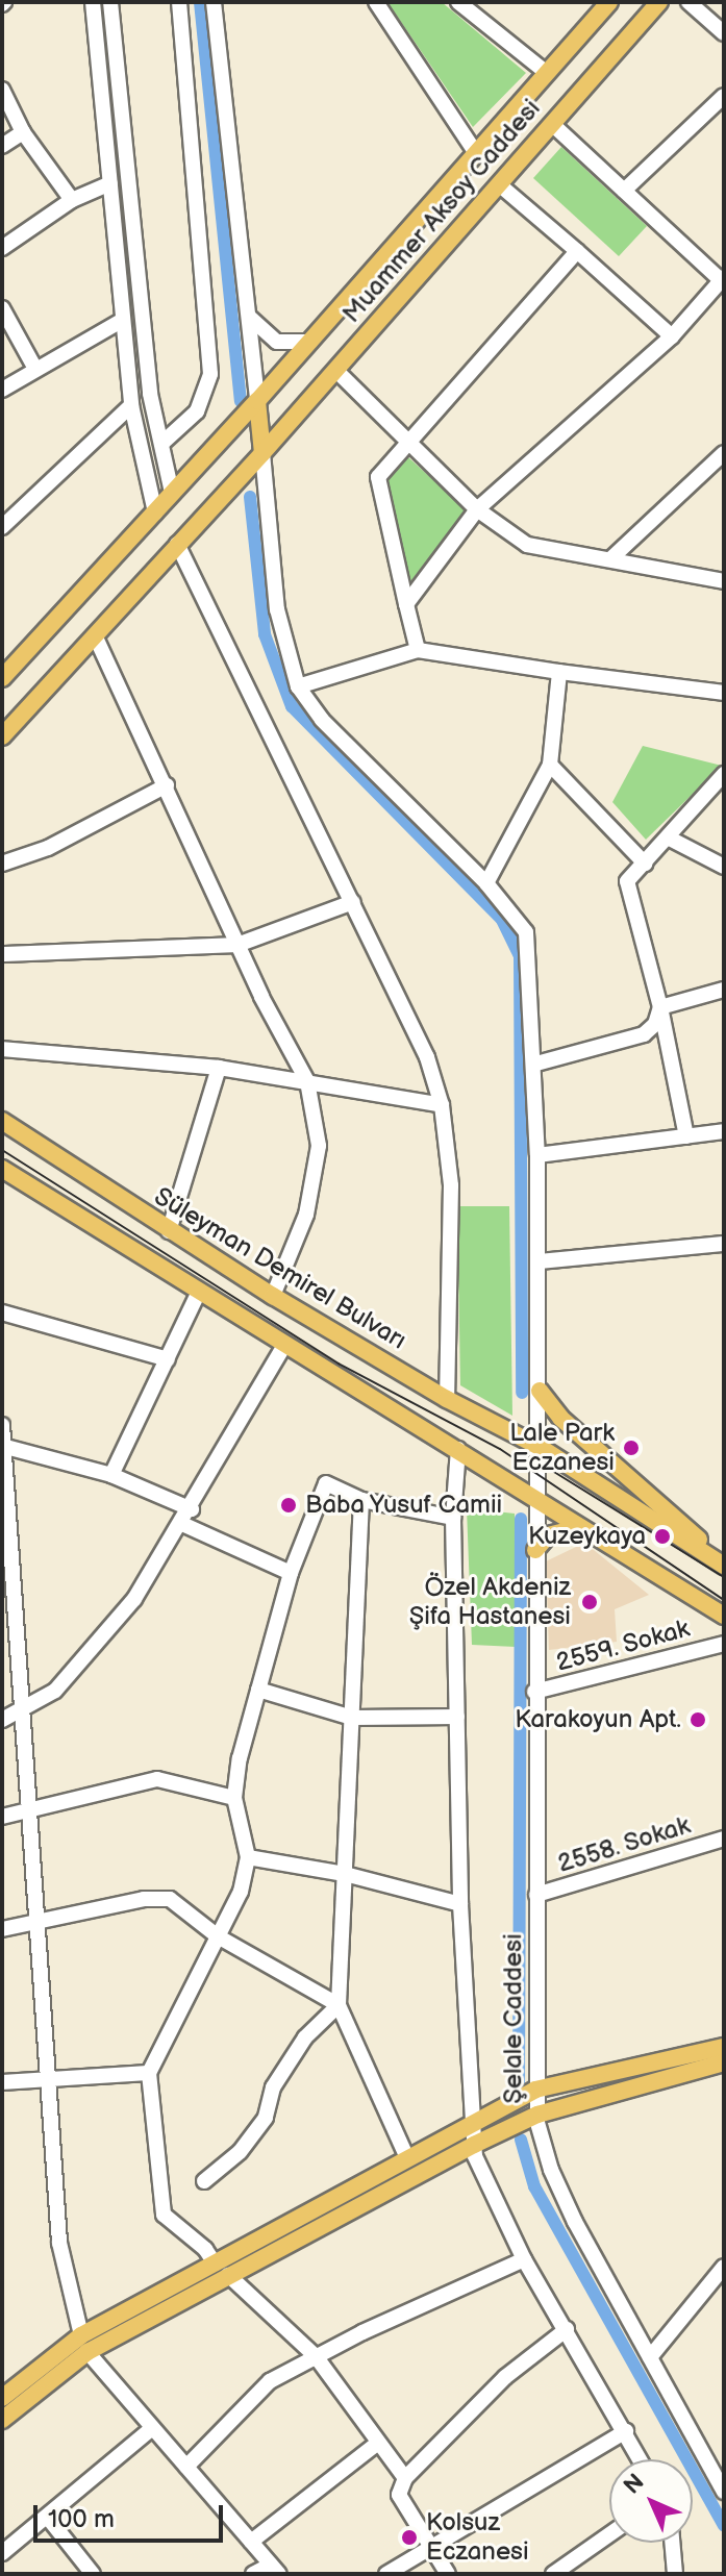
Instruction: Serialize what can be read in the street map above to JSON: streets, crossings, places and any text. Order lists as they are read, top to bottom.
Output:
{
  "streets": {
    "main road": ["Muammer Aksoy Caddesi", "Süleyman Demirel Bulvarı"],
    "street": ["2559. Sokak", "2558. Sokak", "Şelale Caddesi"]
  },
  "crossings": [
    ["Süleyman Demirel Bulvarı", "Şelale Caddesi"],
    ["2559. Sokak", "Şelale Caddesi"],
    ["2558. Sokak", "Şelale Caddesi"]
  ],
  "places": [
    "Lale Park Eczanesi",
    "Baba Yusuf Camii",
    "Kuzeykaya",
    "Özel Akdeniz Şifa Hastanesi",
    "Karakoyun Apt.",
    "Kolsuz Eczanesi"
  ],
  "scale_bar": "100 m",
  "north": "top left"
}
